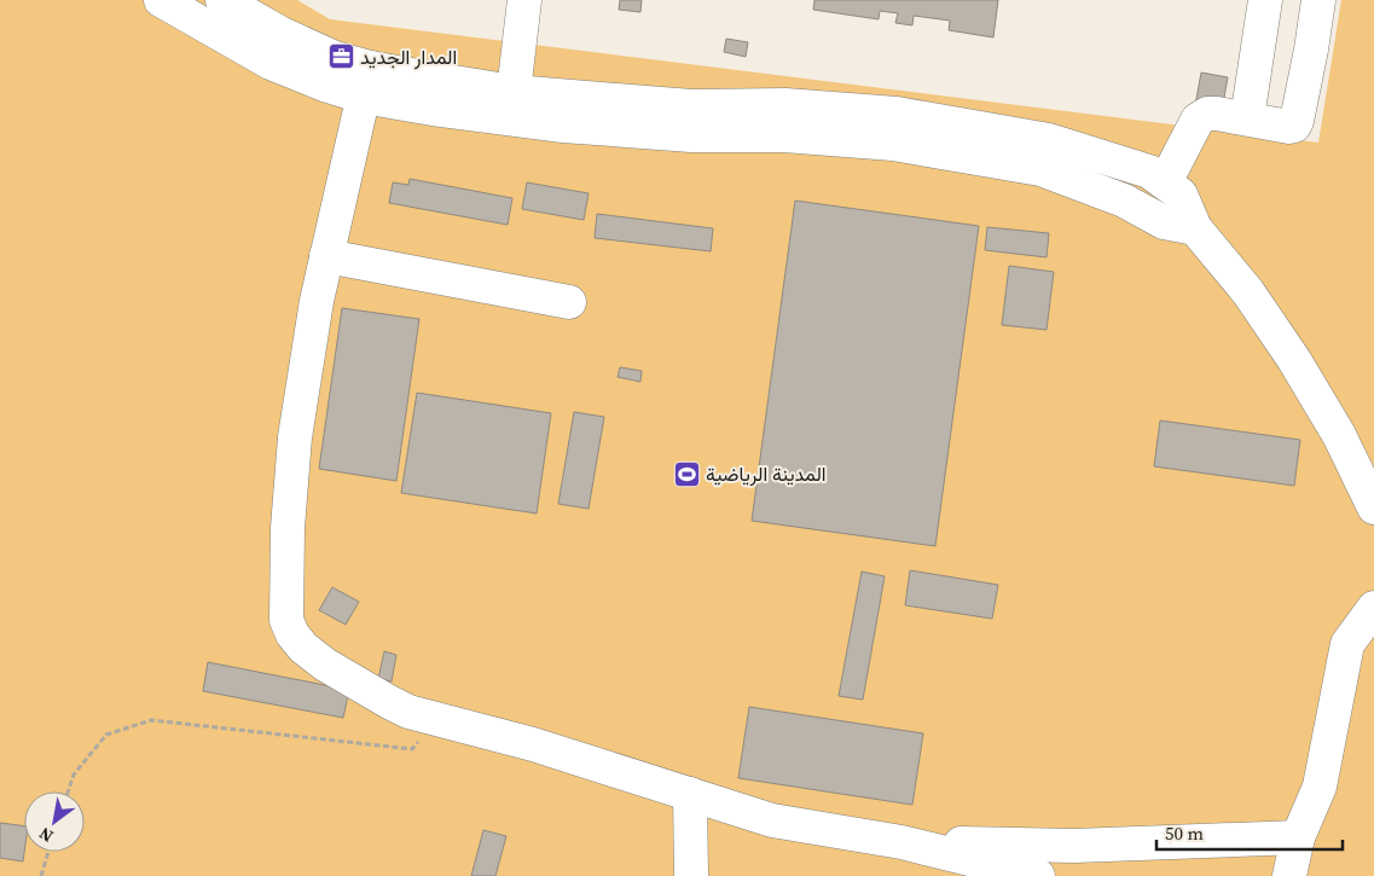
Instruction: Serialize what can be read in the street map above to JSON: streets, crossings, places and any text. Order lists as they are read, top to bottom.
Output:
{
  "places": {
    "office": ["المدار الجديد"],
    "sports": ["المدينة الرياضية"]
  },
  "scale_bar": "50 m",
  "north": "bottom left"
}
